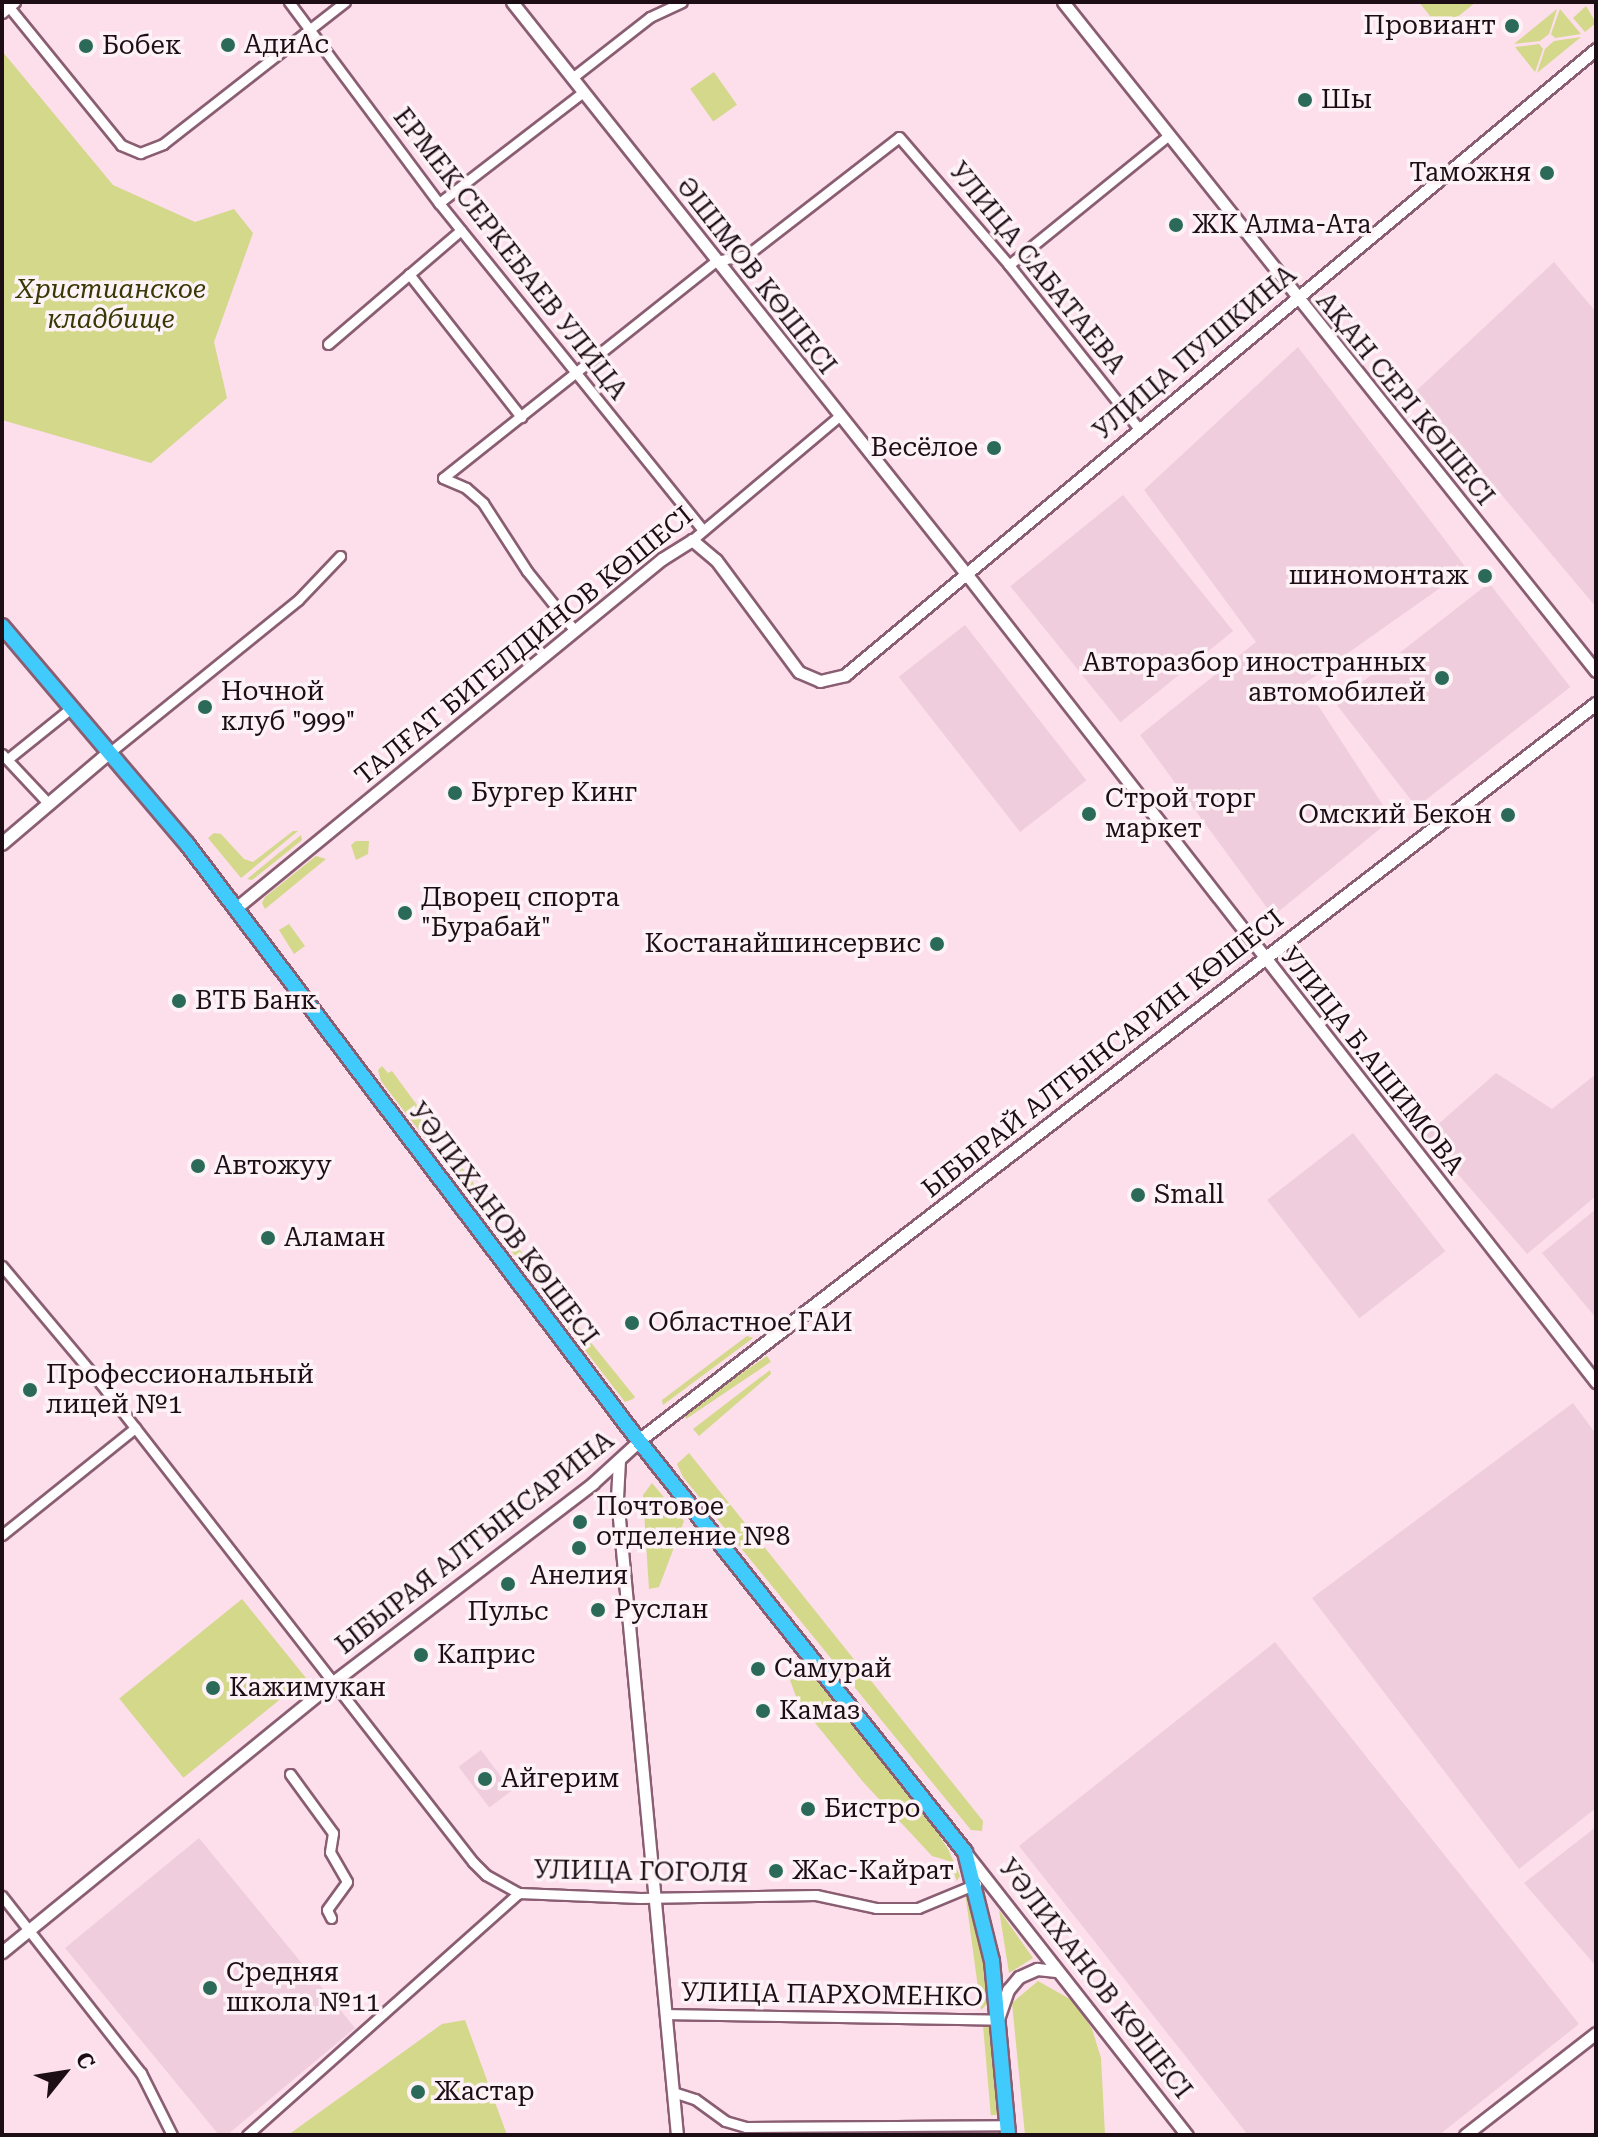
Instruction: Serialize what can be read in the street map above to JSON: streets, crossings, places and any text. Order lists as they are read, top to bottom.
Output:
{
  "streets": {
    "highway": ["УӘЛИХАНОВ КӨШЕСІ"],
    "main road": ["ЫБЫРАЙ АЛТЫНСАРИН КӨШЕСІ"],
    "street": [
      "ЕРМЕК СЕРКЕБАЕВ УЛИЦА",
      "УЛИЦА САБАТАЕВА",
      "ӘШІМОВ КӨШЕСІ",
      "УЛИЦА ПУШКИНА",
      "АҚАН СЕРІ КӨШЕСІ",
      "ТАЛҒАТ БИГЕЛДИНОВ КӨШЕСІ",
      "УЛИЦА Б.АШИМОВА",
      "ЫБЫРАЯ АЛТЫНСАРИНА",
      "УЛИЦА ГОГОЛЯ",
      "УЛИЦА ПАРХОМЕНКО"
    ]
  },
  "crossings": [
    ["ЕРМЕК СЕРКЕБАЕВ УЛИЦА", "ТАЛҒАТ БИГЕЛДИНОВ КӨШЕСІ"],
    ["УЛИЦА САБАТАЕВА", "ӘШІМОВ КӨШЕСІ"],
    ["УЛИЦА САБАТАЕВА", "УЛИЦА ПУШКИНА"],
    ["ӘШІМОВ КӨШЕСІ", "УЛИЦА ПУШКИНА"],
    ["ӘШІМОВ КӨШЕСІ", "ТАЛҒАТ БИГЕЛДИНОВ КӨШЕСІ"],
    ["ӘШІМОВ КӨШЕСІ", "УЛИЦА Б.АШИМОВА"],
    ["УЛИЦА ПУШКИНА", "АҚАН СЕРІ КӨШЕСІ"],
    ["УЛИЦА ПУШКИНА", "ТАЛҒАТ БИГЕЛДИНОВ КӨШЕСІ"],
    ["УЛИЦА ПУШКИНА", "УЛИЦА Б.АШИМОВА"],
    ["ТАЛҒАТ БИГЕЛДИНОВ КӨШЕСІ", "УӘЛИХАНОВ КӨШЕСІ"],
    ["ЫБЫРАЙ АЛТЫНСАРИН КӨШЕСІ", "УЛИЦА Б.АШИМОВА"],
    ["ЫБЫРАЙ АЛТЫНСАРИН КӨШЕСІ", "УӘЛИХАНОВ КӨШЕСІ"],
    ["ЫБЫРАЙ АЛТЫНСАРИН КӨШЕСІ", "ЫБЫРАЯ АЛТЫНСАРИНА"],
    ["УӘЛИХАНОВ КӨШЕСІ", "ЫБЫРАЯ АЛТЫНСАРИНА"],
    ["УӘЛИХАНОВ КӨШЕСІ", "УЛИЦА ГОГОЛЯ"],
    ["УӘЛИХАНОВ КӨШЕСІ", "УЛИЦА ПАРХОМЕНКО"]
  ],
  "parks": ["Христианское кладбище"],
  "places": [
    "Провиант",
    "АдиАс",
    "Бобек",
    "Шы",
    "Таможня",
    "ЖК Алма-Ата",
    "Весёлое",
    "шиномонтаж",
    "Авторазбор иностранных автомобилей",
    "Ночной клуб \"999\"",
    "Бургер Кинг",
    "Строй торг маркет",
    "Омский Бекон",
    "Дворец спорта \"Бурабай\"",
    "Костанайшинсервис",
    "ВТБ Банк",
    "Автожуу",
    "Small",
    "Аламан",
    "Областное ГАИ",
    "Профессиональный лицей №1",
    "Почтовое отделение №8",
    "Анелия",
    "Пульс",
    "Руслан",
    "Каприс",
    "Самурай",
    "Кажимукан",
    "Камаз",
    "Айгерим",
    "Бистро",
    "Жас-Кайрат",
    "Средняя школа №11",
    "Жастар"
  ],
  "north": "top right"
}
